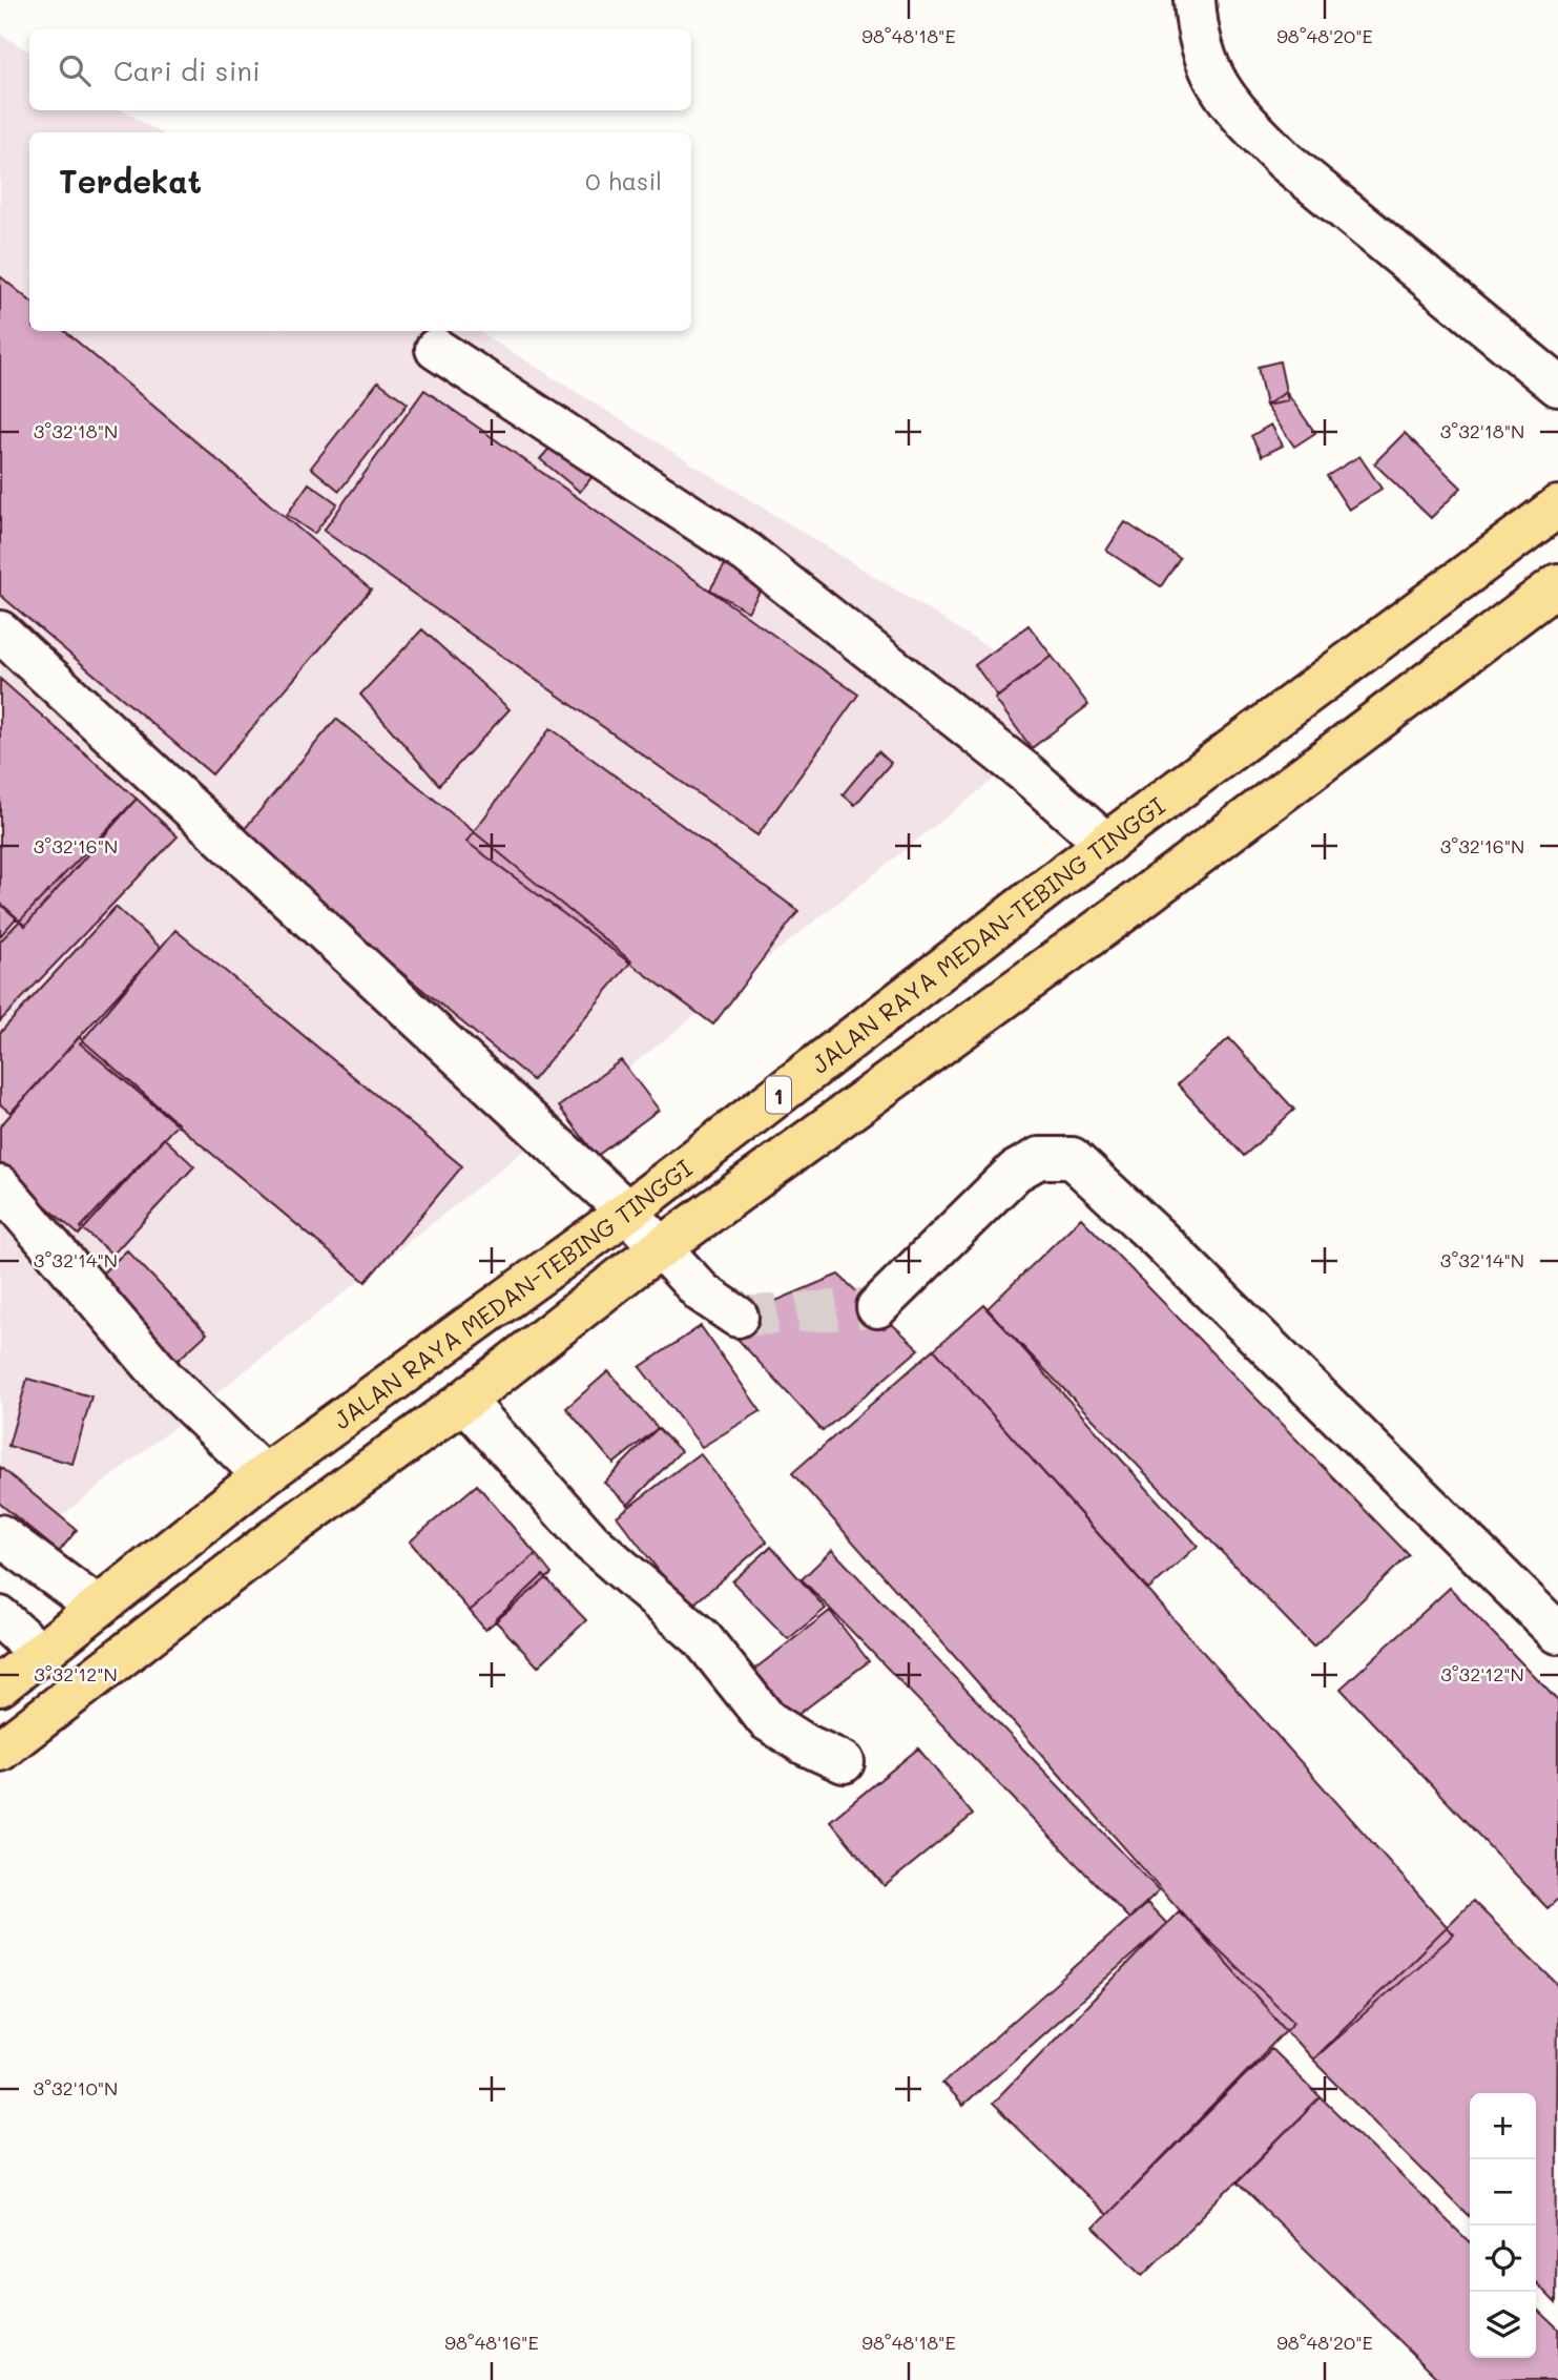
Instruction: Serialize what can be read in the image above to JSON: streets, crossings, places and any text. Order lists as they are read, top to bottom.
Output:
{
  "streets": {
    "highway": ["JALAN RAYA MEDAN-TEBING TINGGI", "1"]
  },
  "page": {
    "search": "Cari di sini",
    "heading": ["Terdekat", "0 hasil"],
    "map_buttons": ["+", "−"]
  },
  "coordinates": [
    "98°48'18\"E",
    "98°48'20\"E",
    "3°32'18\"N",
    "3°32'16\"N",
    "3°32'14\"N",
    "3°32'12\"N",
    "3°32'10\"N",
    "98°48'16\"E"
  ]
}
